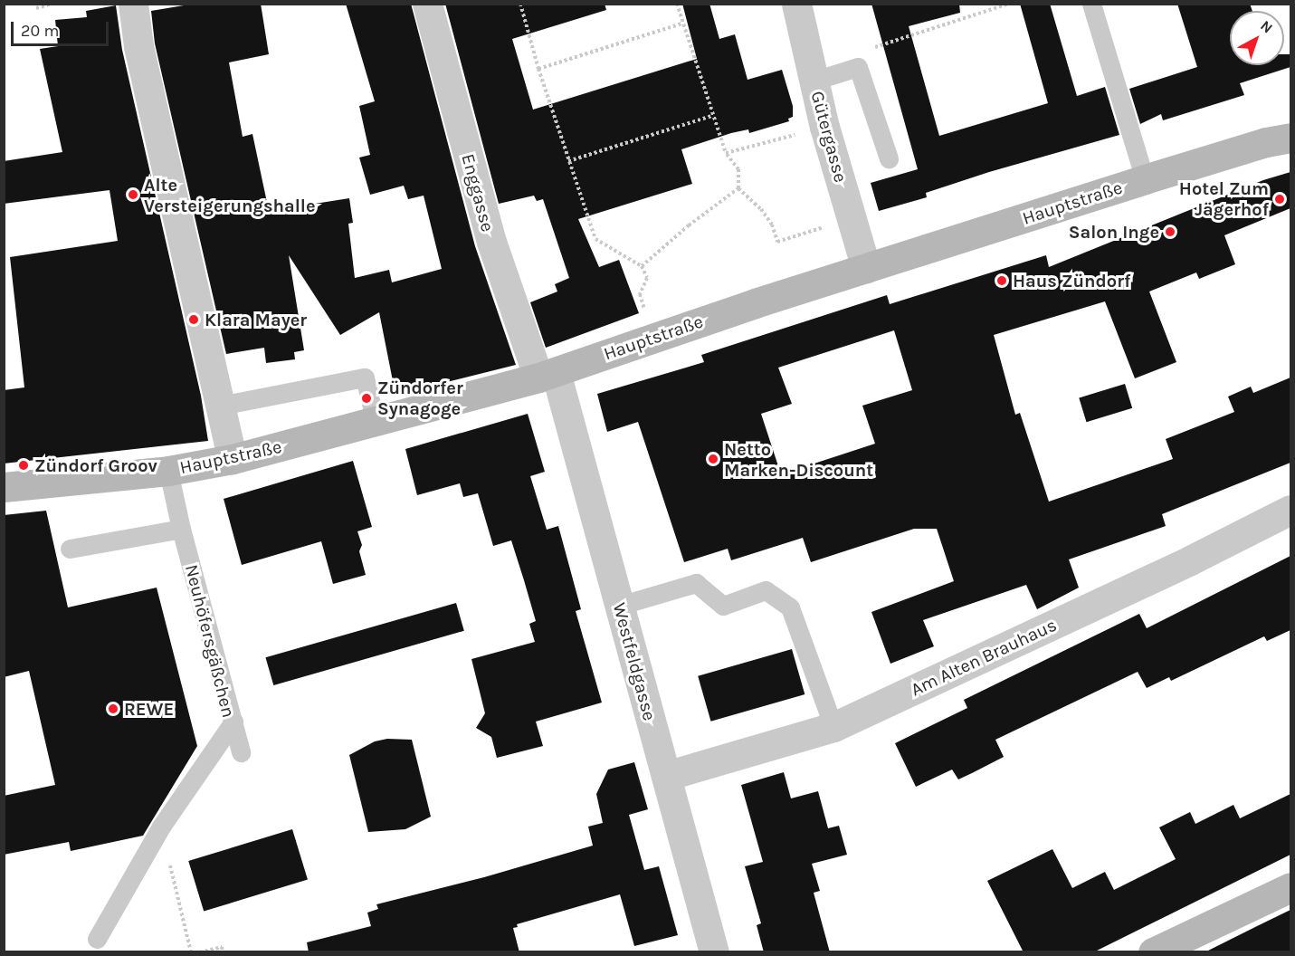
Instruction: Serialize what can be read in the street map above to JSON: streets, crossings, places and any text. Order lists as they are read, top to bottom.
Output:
{
  "streets": {
    "main road": ["Hauptstraße"],
    "street": [
      "Gütergasse",
      "Enggasse",
      "Am Alten Brauhaus",
      "Westfeldgasse"
    ],
    "lane": ["Neuhöfersgäßchen"]
  },
  "crossings": [
    ["Gütergasse", "Hauptstraße"],
    ["Enggasse", "Hauptstraße"],
    ["Enggasse", "Westfeldgasse"],
    ["Hauptstraße", "Neuhöfersgäßchen"],
    ["Hauptstraße", "Westfeldgasse"],
    ["Am Alten Brauhaus", "Westfeldgasse"]
  ],
  "places": [
    "Alte Versteigerungshalle",
    "Hotel Zum Jägerhof",
    "Salon Inge",
    "Haus Zündorf",
    "Klara Mayer",
    "Zündorfer Synagoge",
    "Netto Marken-Discount",
    "Zündorf Groov",
    "REWE"
  ],
  "scale_bar": "20 m",
  "north": "top right"
}
